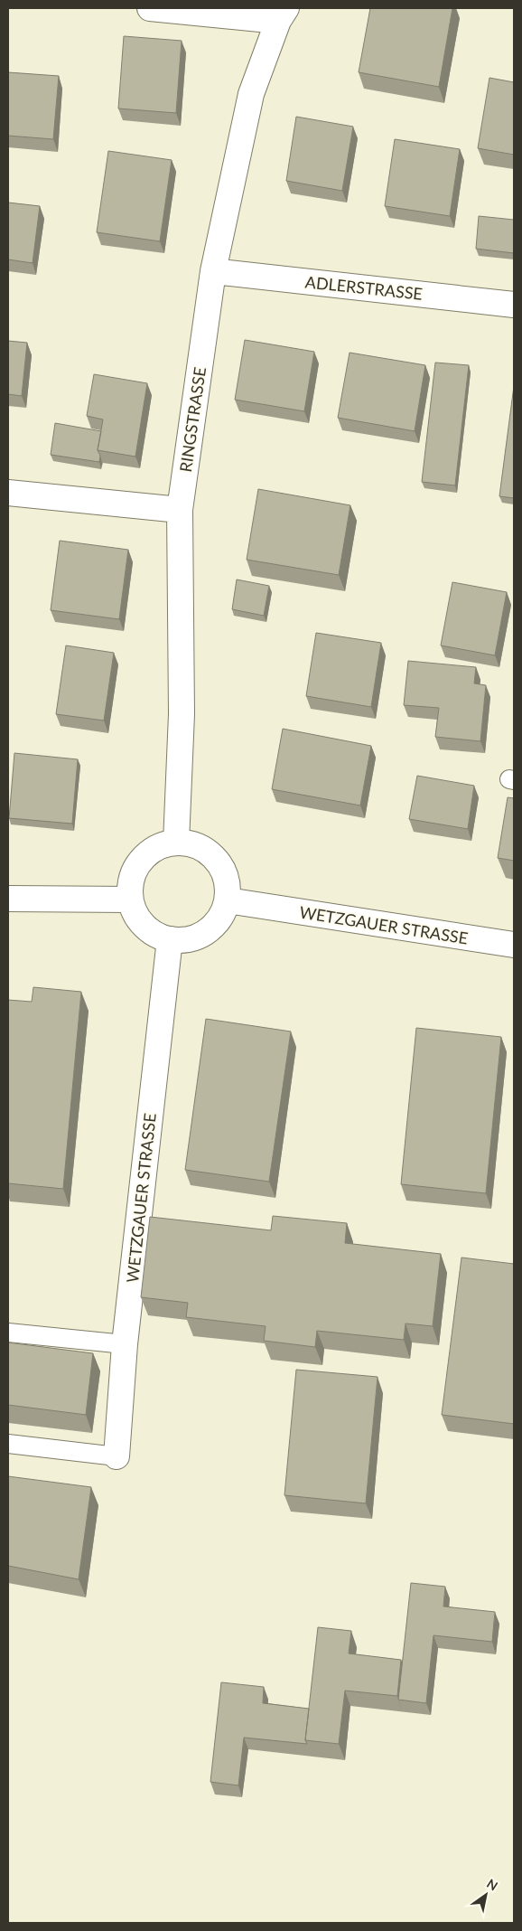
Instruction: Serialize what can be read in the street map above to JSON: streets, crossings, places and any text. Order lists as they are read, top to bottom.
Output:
{
  "streets": {
    "street": ["ADLERSTRASSE", "RINGSTRASSE", "WETZGAUER STRASSE"]
  },
  "crossings": [
    ["ADLERSTRASSE", "RINGSTRASSE"],
    ["RINGSTRASSE", "WETZGAUER STRASSE"]
  ],
  "north": "top right"
}
